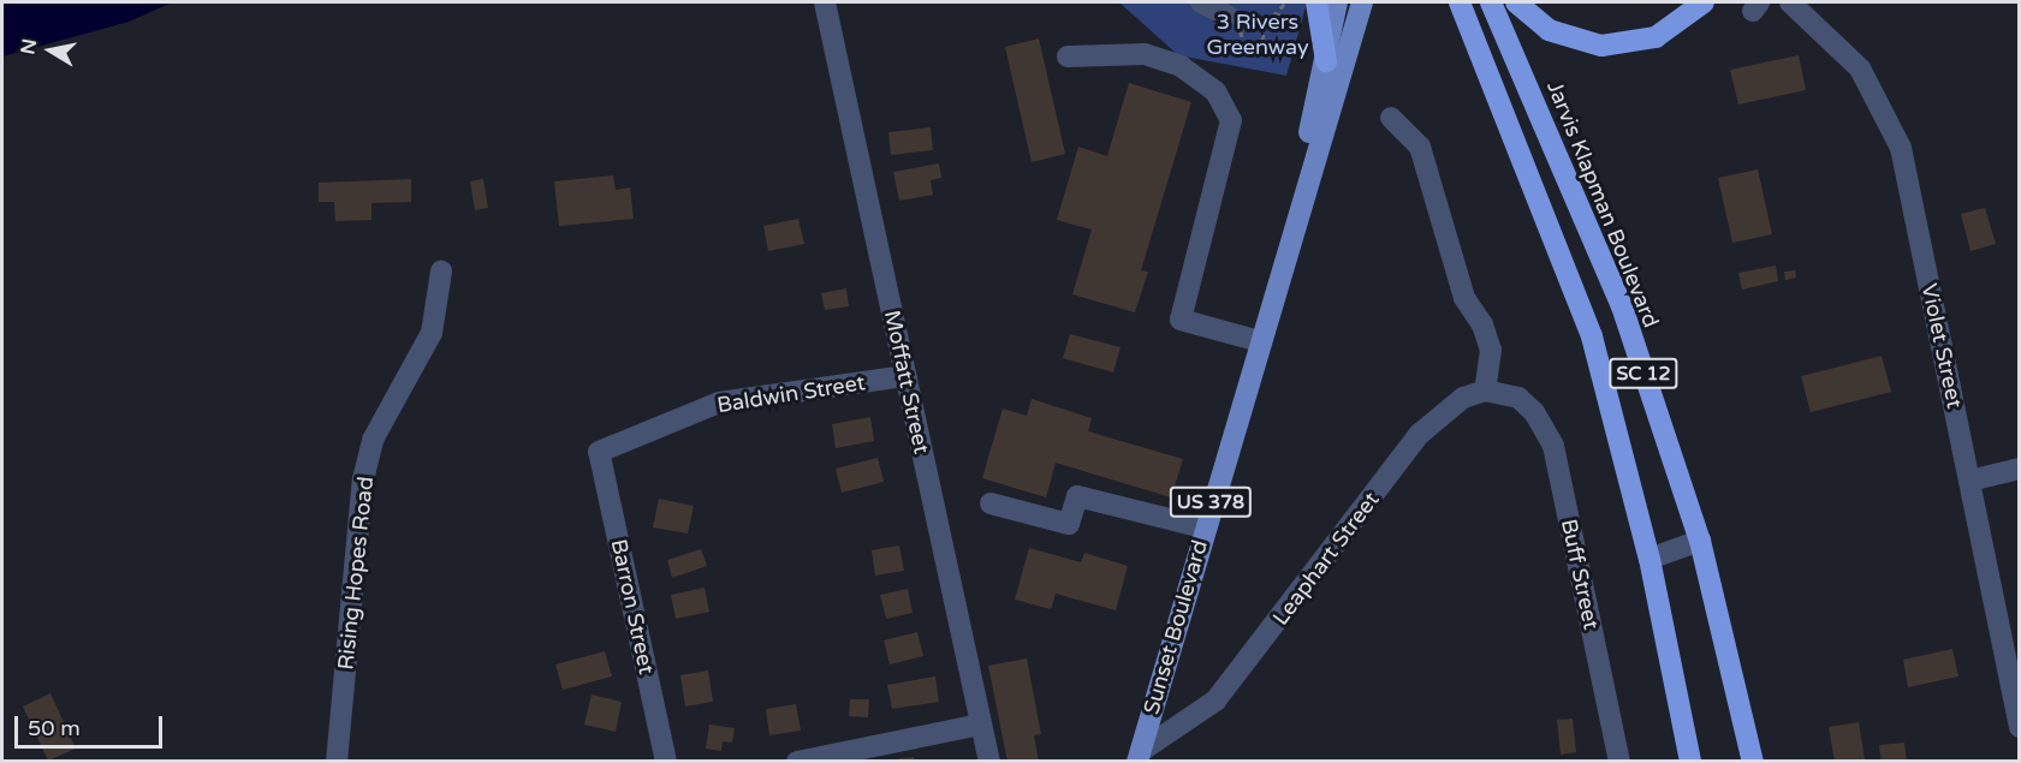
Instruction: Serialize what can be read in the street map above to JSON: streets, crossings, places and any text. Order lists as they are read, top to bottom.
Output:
{
  "streets": {
    "highway": ["Jarvis Klapman Boulevard", "SC 12"],
    "main road": ["US 378", "Sunset Boulevard"],
    "street": [
      "Violet Street",
      "Moffatt Street",
      "Baldwin Street",
      "Leaphart Street",
      "Rising Hopes Road",
      "Buff Street",
      "Barron Street"
    ]
  },
  "crossings": [
    ["Moffatt Street", "Baldwin Street"],
    ["Baldwin Street", "Barron Street"],
    ["Leaphart Street", "Buff Street"],
    ["Leaphart Street", "Sunset Boulevard"]
  ],
  "parks": ["3 Rivers Greenway"],
  "scale_bar": "50 m",
  "north": "left"
}
